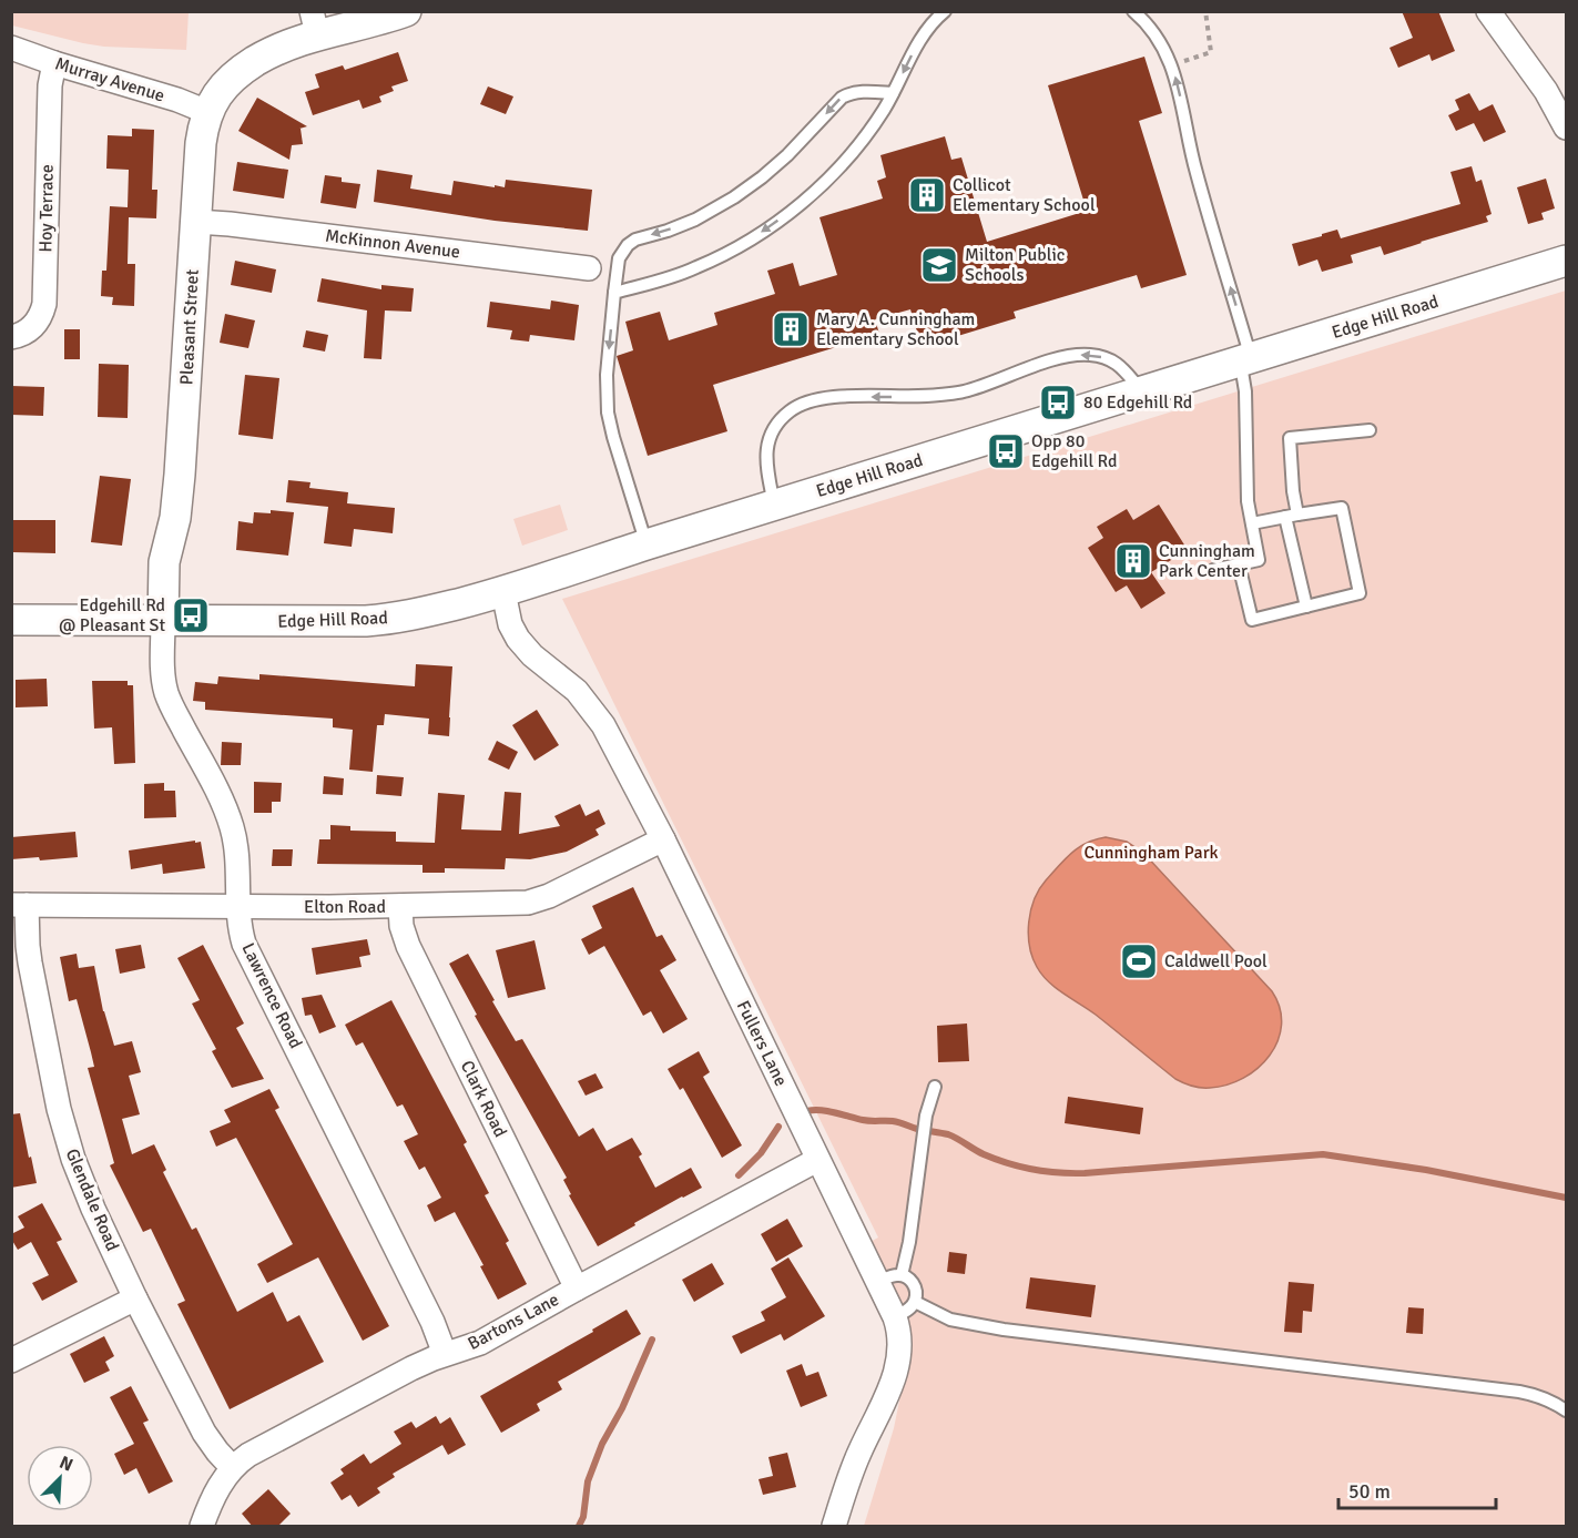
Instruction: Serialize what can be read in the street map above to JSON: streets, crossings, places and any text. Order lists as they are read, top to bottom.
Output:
{
  "streets": {
    "street": [
      "Murray Avenue",
      "Hoy Terrace",
      "McKinnon Avenue",
      "Edge Hill Road",
      "Pleasant Street",
      "Elton Road",
      "Lawrence Road",
      "Fullers Lane",
      "Clark Road",
      "Glendale Road",
      "Bartons Lane"
    ]
  },
  "crossings": [
    ["Murray Avenue", "Hoy Terrace"],
    ["Murray Avenue", "Pleasant Street"],
    ["McKinnon Avenue", "Pleasant Street"],
    ["Edge Hill Road", "Pleasant Street"],
    ["Edge Hill Road", "Lawrence Road"],
    ["Edge Hill Road", "Fullers Lane"],
    ["Pleasant Street", "Lawrence Road"],
    ["Elton Road", "Lawrence Road"],
    ["Elton Road", "Fullers Lane"],
    ["Elton Road", "Clark Road"],
    ["Elton Road", "Glendale Road"],
    ["Lawrence Road", "Bartons Lane"],
    ["Fullers Lane", "Bartons Lane"],
    ["Clark Road", "Bartons Lane"],
    ["Glendale Road", "Bartons Lane"]
  ],
  "parks": ["Cunningham Park"],
  "places": {
    "building": ["Collicot Elementary School", "Mary A. Cunningham Elementary School", "Cunningham Park Center"],
    "school or university": ["Milton Public Schools"],
    "bus stop": ["80 Edgehill Rd", "Opp 80 Edgehill Rd", "Edgehill Rd @ Pleasant St"],
    "sports": ["Caldwell Pool"]
  },
  "scale_bar": "50 m",
  "north": "top right"
}
